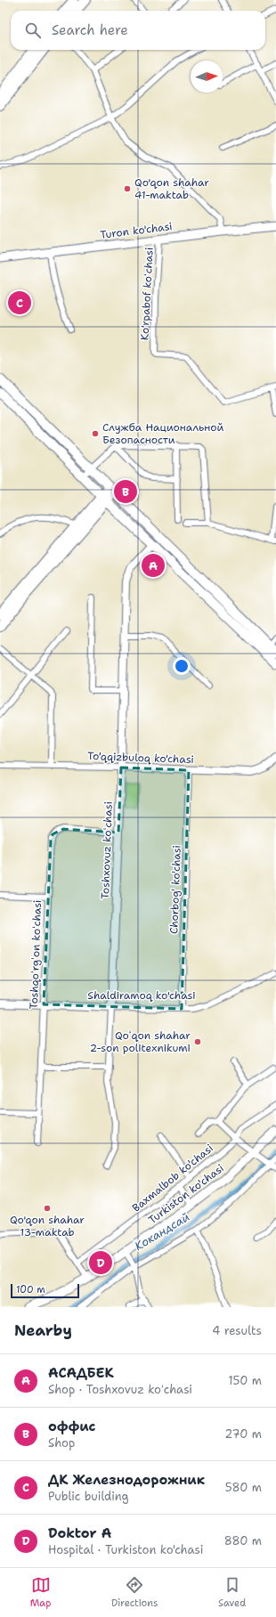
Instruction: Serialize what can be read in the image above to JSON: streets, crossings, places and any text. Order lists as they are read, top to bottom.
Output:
{
  "streets": {
    "main road": ["Turon ko'chasi", "Turkiston ko'chasi"],
    "street": [
      "Ko'rpabof koʻchasi",
      "To'qqizbuloq ko'chasi",
      "Toshxovuz koʻchasi",
      "Chorbog' ko'chasi",
      "Toshqoʻrgʻon koʻchasi",
      "Shaldiramoq ko'chasi",
      "Baxmalbob ko'chasi"
    ]
  },
  "crossings": [
    ["Turon ko'chasi", "Ko'rpabof koʻchasi"],
    ["To'qqizbuloq ko'chasi", "Toshxovuz koʻchasi"],
    ["To'qqizbuloq ko'chasi", "Chorbog' ko'chasi"],
    ["Toshxovuz koʻchasi", "Toshqoʻrgʻon koʻchasi"],
    ["Toshxovuz koʻchasi", "Shaldiramoq ko'chasi"],
    ["Chorbog' ko'chasi", "Shaldiramoq ko'chasi"],
    ["Toshqoʻrgʻon koʻchasi", "Shaldiramoq ko'chasi"]
  ],
  "water": ["Кокандсай"],
  "places": [
    "Qo'qon shahar 41-maktab",
    "Служба Национальной Безопасности",
    "Qoʻqon shahar 2-son politexnikumi",
    "Qo'qon shahar 13-maktab"
  ],
  "scale_bar": "100 m",
  "north": "right",
  "page": {
    "search": "Search here",
    "pins": [
      "C",
      "B",
      "A",
      "D"
    ],
    "scale": "100 m",
    "heading": ["Nearby", "4 results"],
    "list": [
      {
        "mark": "A",
        "name": "АСАДБЕК",
        "note": "Shop · Toshxovuz koʻchasi",
        "value": "150 m"
      },
      {
        "mark": "B",
        "name": "оффис",
        "note": "Shop",
        "value": "270 m"
      },
      {
        "mark": "C",
        "name": "ДК Железнодорожник",
        "note": "Public building",
        "value": "580 m"
      },
      {
        "mark": "D",
        "name": "Doktor A",
        "note": "Hospital · Turkiston ko'chasi",
        "value": "880 m"
      }
    ],
    "nav": ["Map", "Directions", "Saved"]
  }
}
